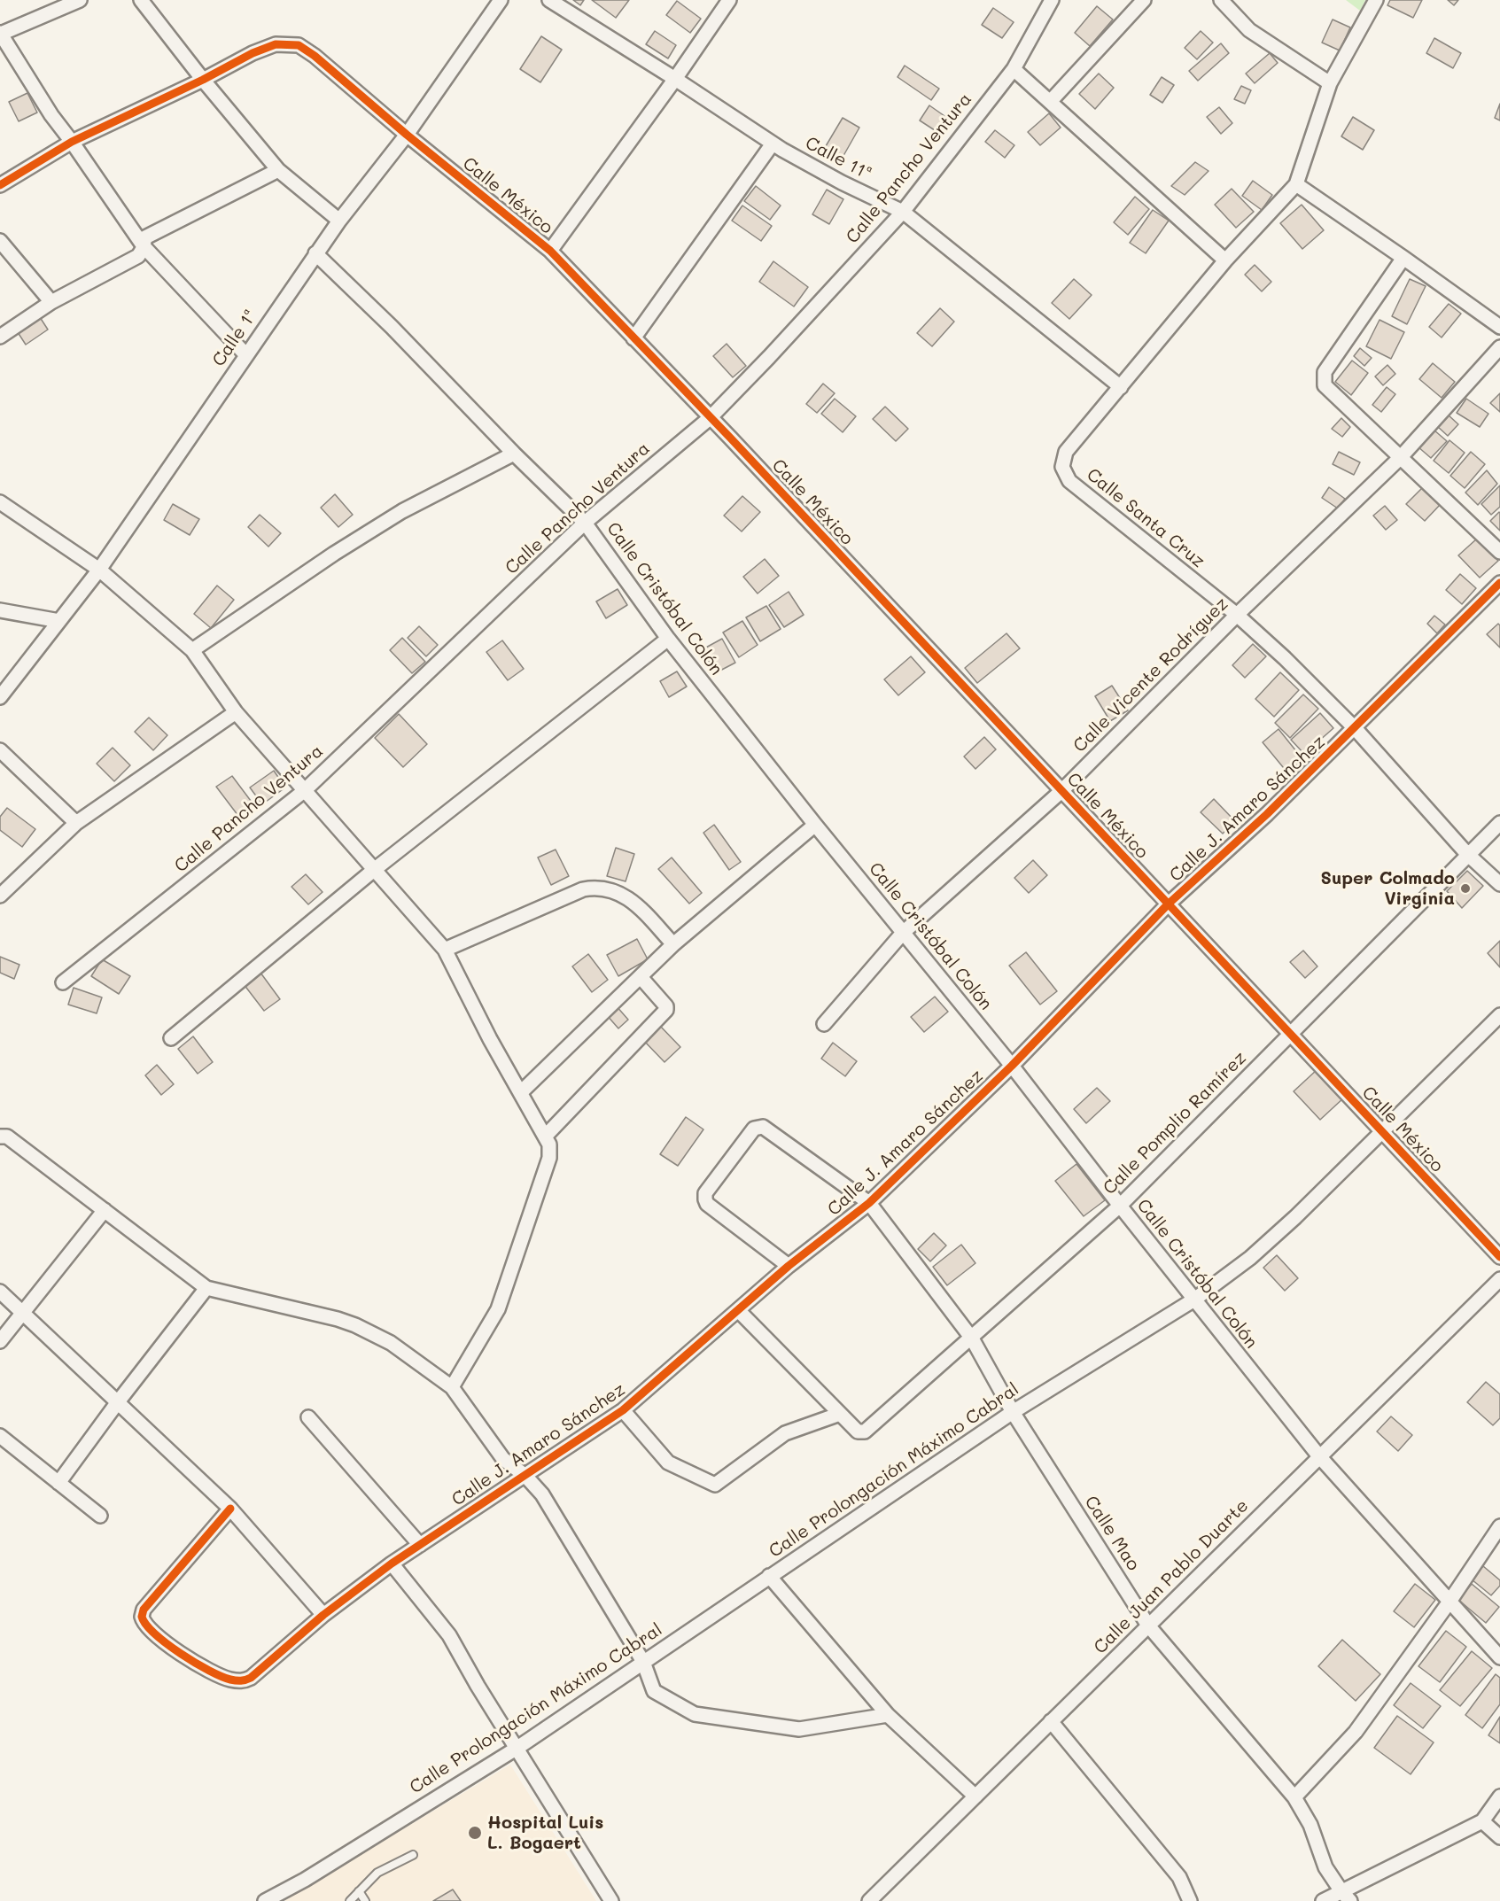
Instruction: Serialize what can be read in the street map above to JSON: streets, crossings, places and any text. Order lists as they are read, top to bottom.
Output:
{
  "streets": {
    "street": [
      "Calle 11ª",
      "Calle Pancho Ventura",
      "Calle México",
      "Calle 1ª",
      "Calle Santa Cruz",
      "Calle Cristóbal Colón",
      "Calle Vicente Rodríguez",
      "Calle J. Amaro Sánchez",
      "Calle Pomplio Ramírez",
      "Calle Prolongación Máximo Cabral",
      "Calle Mao",
      "Calle Juan Pablo Duarte"
    ]
  },
  "crossings": [
    ["Calle 11ª", "Calle Pancho Ventura"],
    ["Calle 11ª", "Calle Santa Cruz"],
    ["Calle Pancho Ventura", "Calle México"],
    ["Calle Pancho Ventura", "Calle Cristóbal Colón"],
    ["Calle México", "Calle 1ª"],
    ["Calle México", "Calle Vicente Rodríguez"],
    ["Calle México", "Calle J. Amaro Sánchez"],
    ["Calle México", "Calle Pomplio Ramírez"],
    ["Calle México", "Calle Prolongación Máximo Cabral"],
    ["Calle 1ª", "Calle Cristóbal Colón"],
    ["Calle Santa Cruz", "Calle Vicente Rodríguez"],
    ["Calle Santa Cruz", "Calle J. Amaro Sánchez"],
    ["Calle Santa Cruz", "Calle Pomplio Ramírez"],
    ["Calle Cristóbal Colón", "Calle Vicente Rodríguez"],
    ["Calle Cristóbal Colón", "Calle J. Amaro Sánchez"],
    ["Calle Cristóbal Colón", "Calle Pomplio Ramírez"],
    ["Calle Cristóbal Colón", "Calle Prolongación Máximo Cabral"],
    ["Calle Cristóbal Colón", "Calle Juan Pablo Duarte"],
    ["Calle J. Amaro Sánchez", "Calle Mao"],
    ["Calle Pomplio Ramírez", "Calle Mao"],
    ["Calle Prolongación Máximo Cabral", "Calle Mao"],
    ["Calle Mao", "Calle Juan Pablo Duarte"]
  ],
  "places": ["Super Colmado Virginia", "Hospital Luis L. Bogaert"]
}
